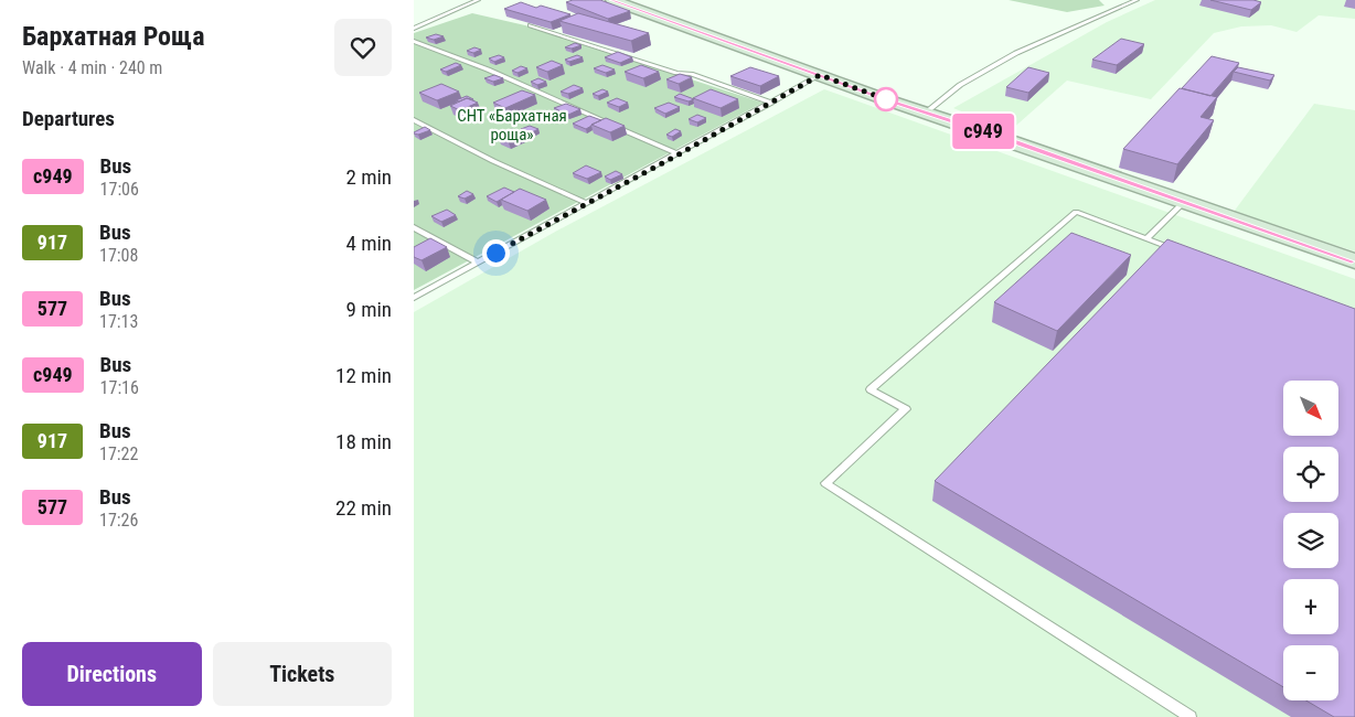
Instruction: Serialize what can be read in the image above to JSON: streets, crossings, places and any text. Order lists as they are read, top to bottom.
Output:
{
  "parks": ["СНТ «Бархатная роща»"],
  "lines": ["bus line с949"],
  "north": "bottom right",
  "page": {
    "heading": [
      ["Бархатная Роща", "Walk · 4 min · 240 m"],
      "Departures"
    ],
    "on_map": "с949",
    "list": [
      {
        "mark": "с949",
        "name": "Bus",
        "note": "17:06",
        "value": "2 min"
      },
      {
        "mark": "917",
        "name": "Bus",
        "note": "17:08",
        "value": "4 min"
      },
      {
        "mark": "577",
        "name": "Bus",
        "note": "17:13",
        "value": "9 min"
      },
      {
        "mark": "с949",
        "name": "Bus",
        "note": "17:16",
        "value": "12 min"
      },
      {
        "mark": "917",
        "name": "Bus",
        "note": "17:22",
        "value": "18 min"
      },
      {
        "mark": "577",
        "name": "Bus",
        "note": "17:26",
        "value": "22 min"
      }
    ],
    "map_buttons": ["+", "−"],
    "buttons": ["Directions", "Tickets"]
  }
}
